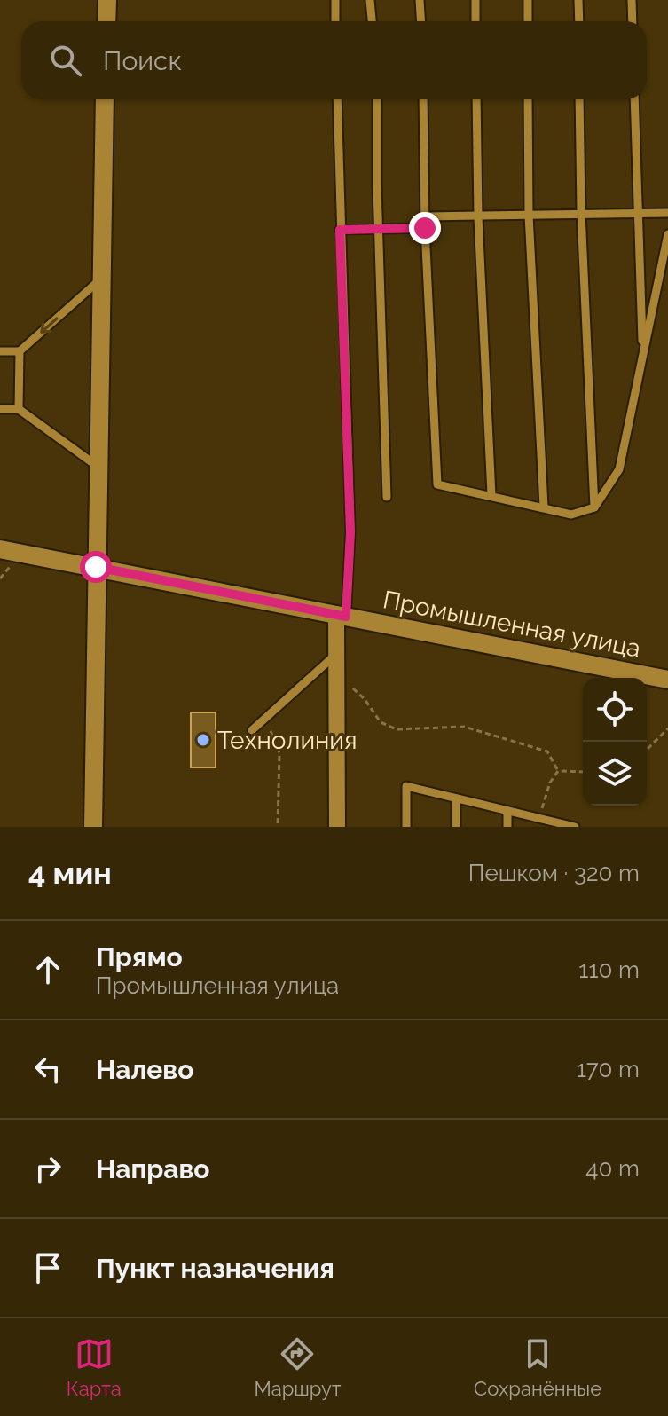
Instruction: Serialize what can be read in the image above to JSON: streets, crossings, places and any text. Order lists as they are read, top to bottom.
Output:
{
  "streets": {
    "street": ["Промышленная улица"]
  },
  "places": ["Технолиния"],
  "page": {
    "search": "Поиск",
    "heading": ["4 мин", "Пешком · 320 m"],
    "list": [
      ["Прямо", "Промышленная улица", "110 m"],
      ["Налево", "170 m"],
      ["Направо", "40 m"],
      "Пункт назначения"
    ],
    "nav": ["Карта", "Маршрут", "Сохранённые"]
  }
}
